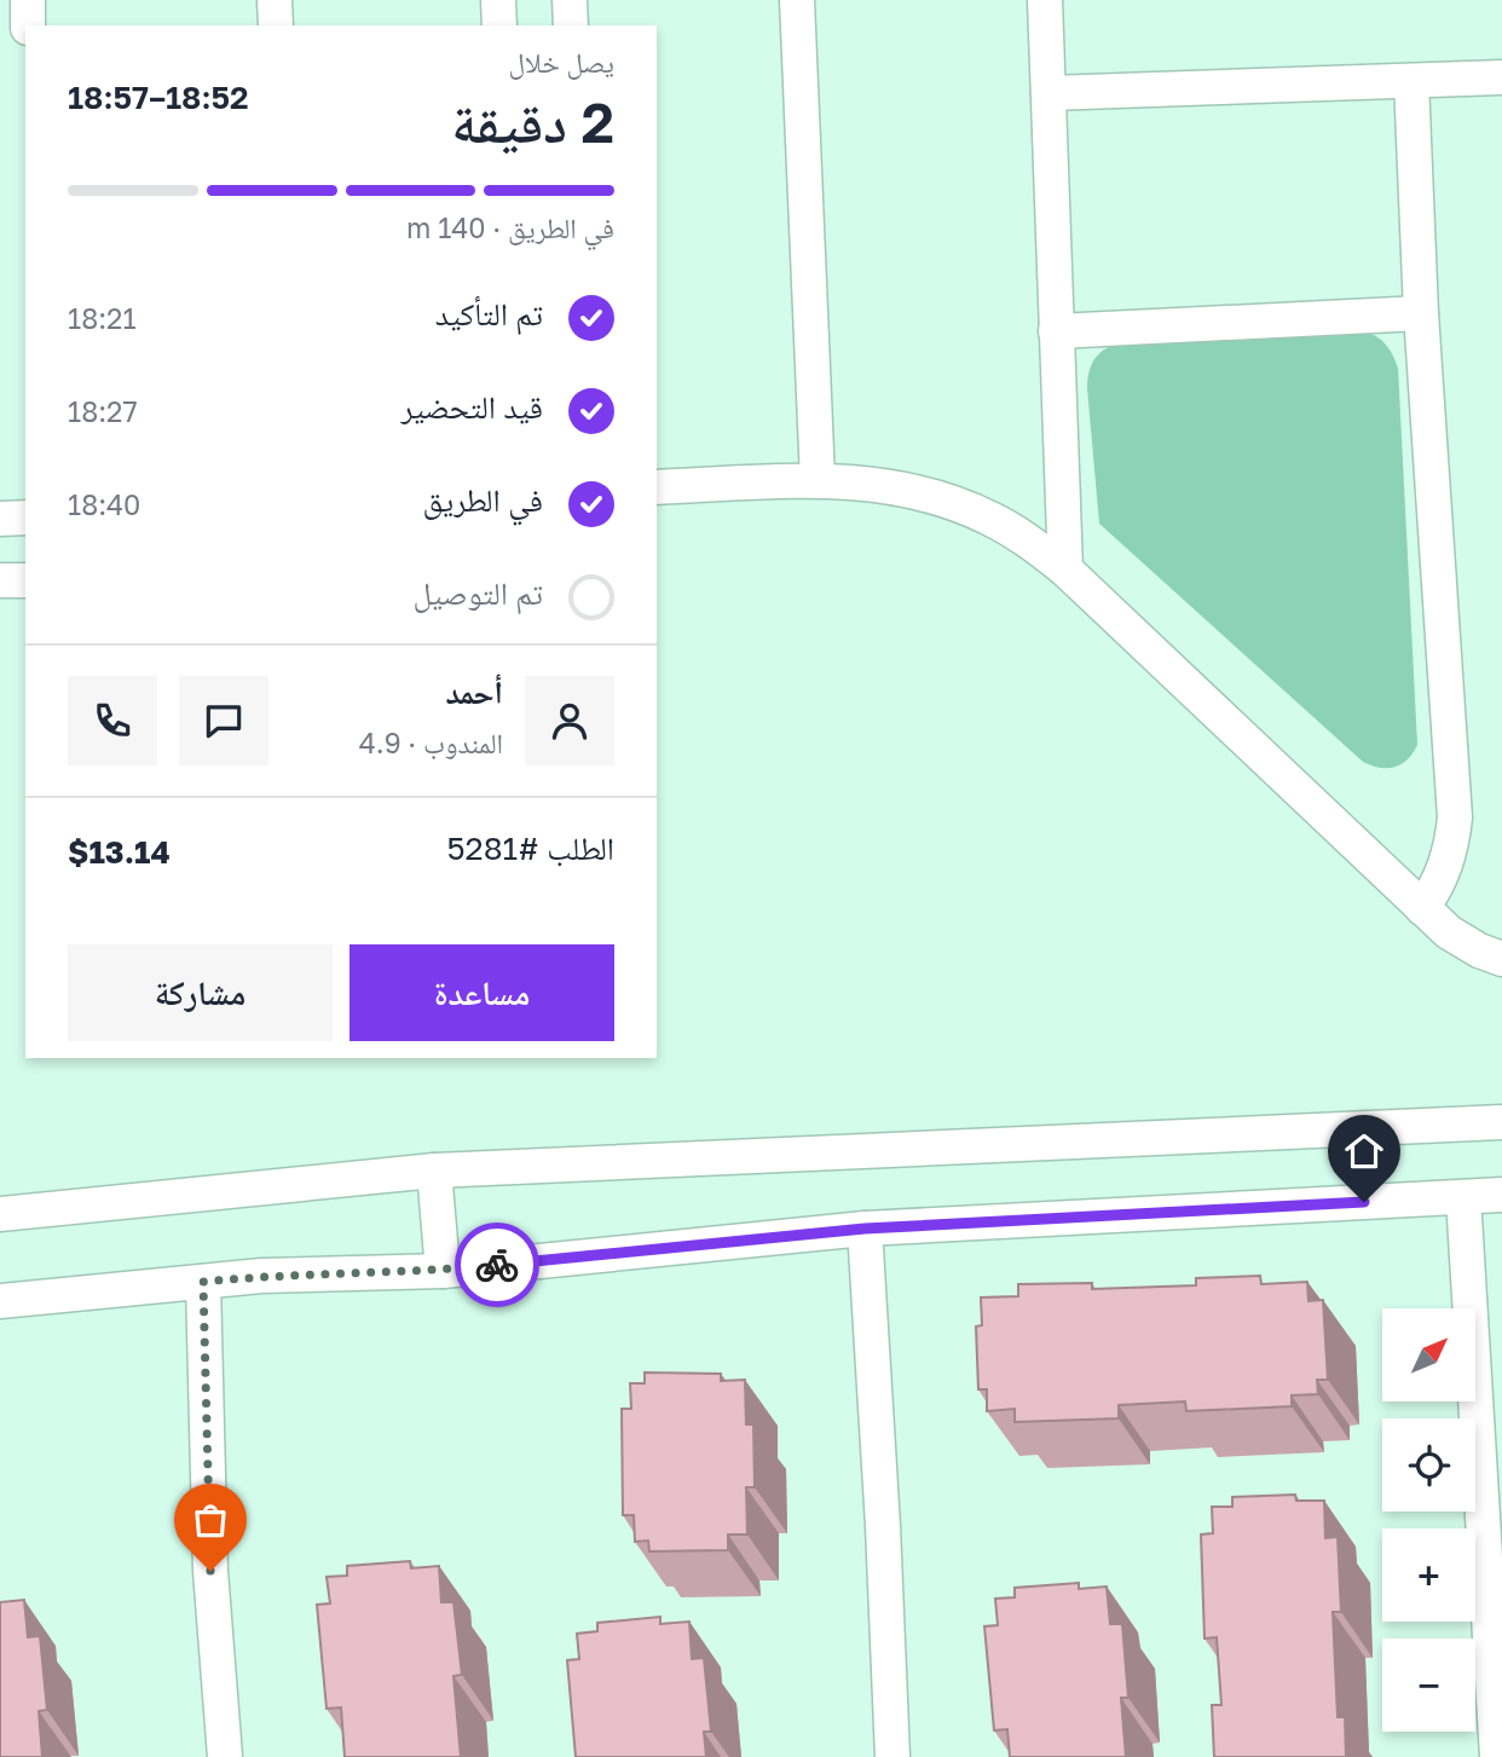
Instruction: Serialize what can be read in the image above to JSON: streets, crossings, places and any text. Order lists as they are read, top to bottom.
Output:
{
  "north": "top right",
  "page": {
    "heading": ["2 دقيقة", "يصل خلال", "18:52–18:57"],
    "panel": [
      "أحمد",
      "المندوب · 4.9",
      "الطلب #5281",
      "$13.14"
    ],
    "bar": "في الطريق · 140 m",
    "list": [
      ["تم التأكيد", "18:21"],
      ["قيد التحضير", "18:27"],
      ["في الطريق", "18:40"],
      "تم التوصيل"
    ],
    "buttons": ["مساعدة", "مشاركة"],
    "map_buttons": ["+", "−"]
  }
}
